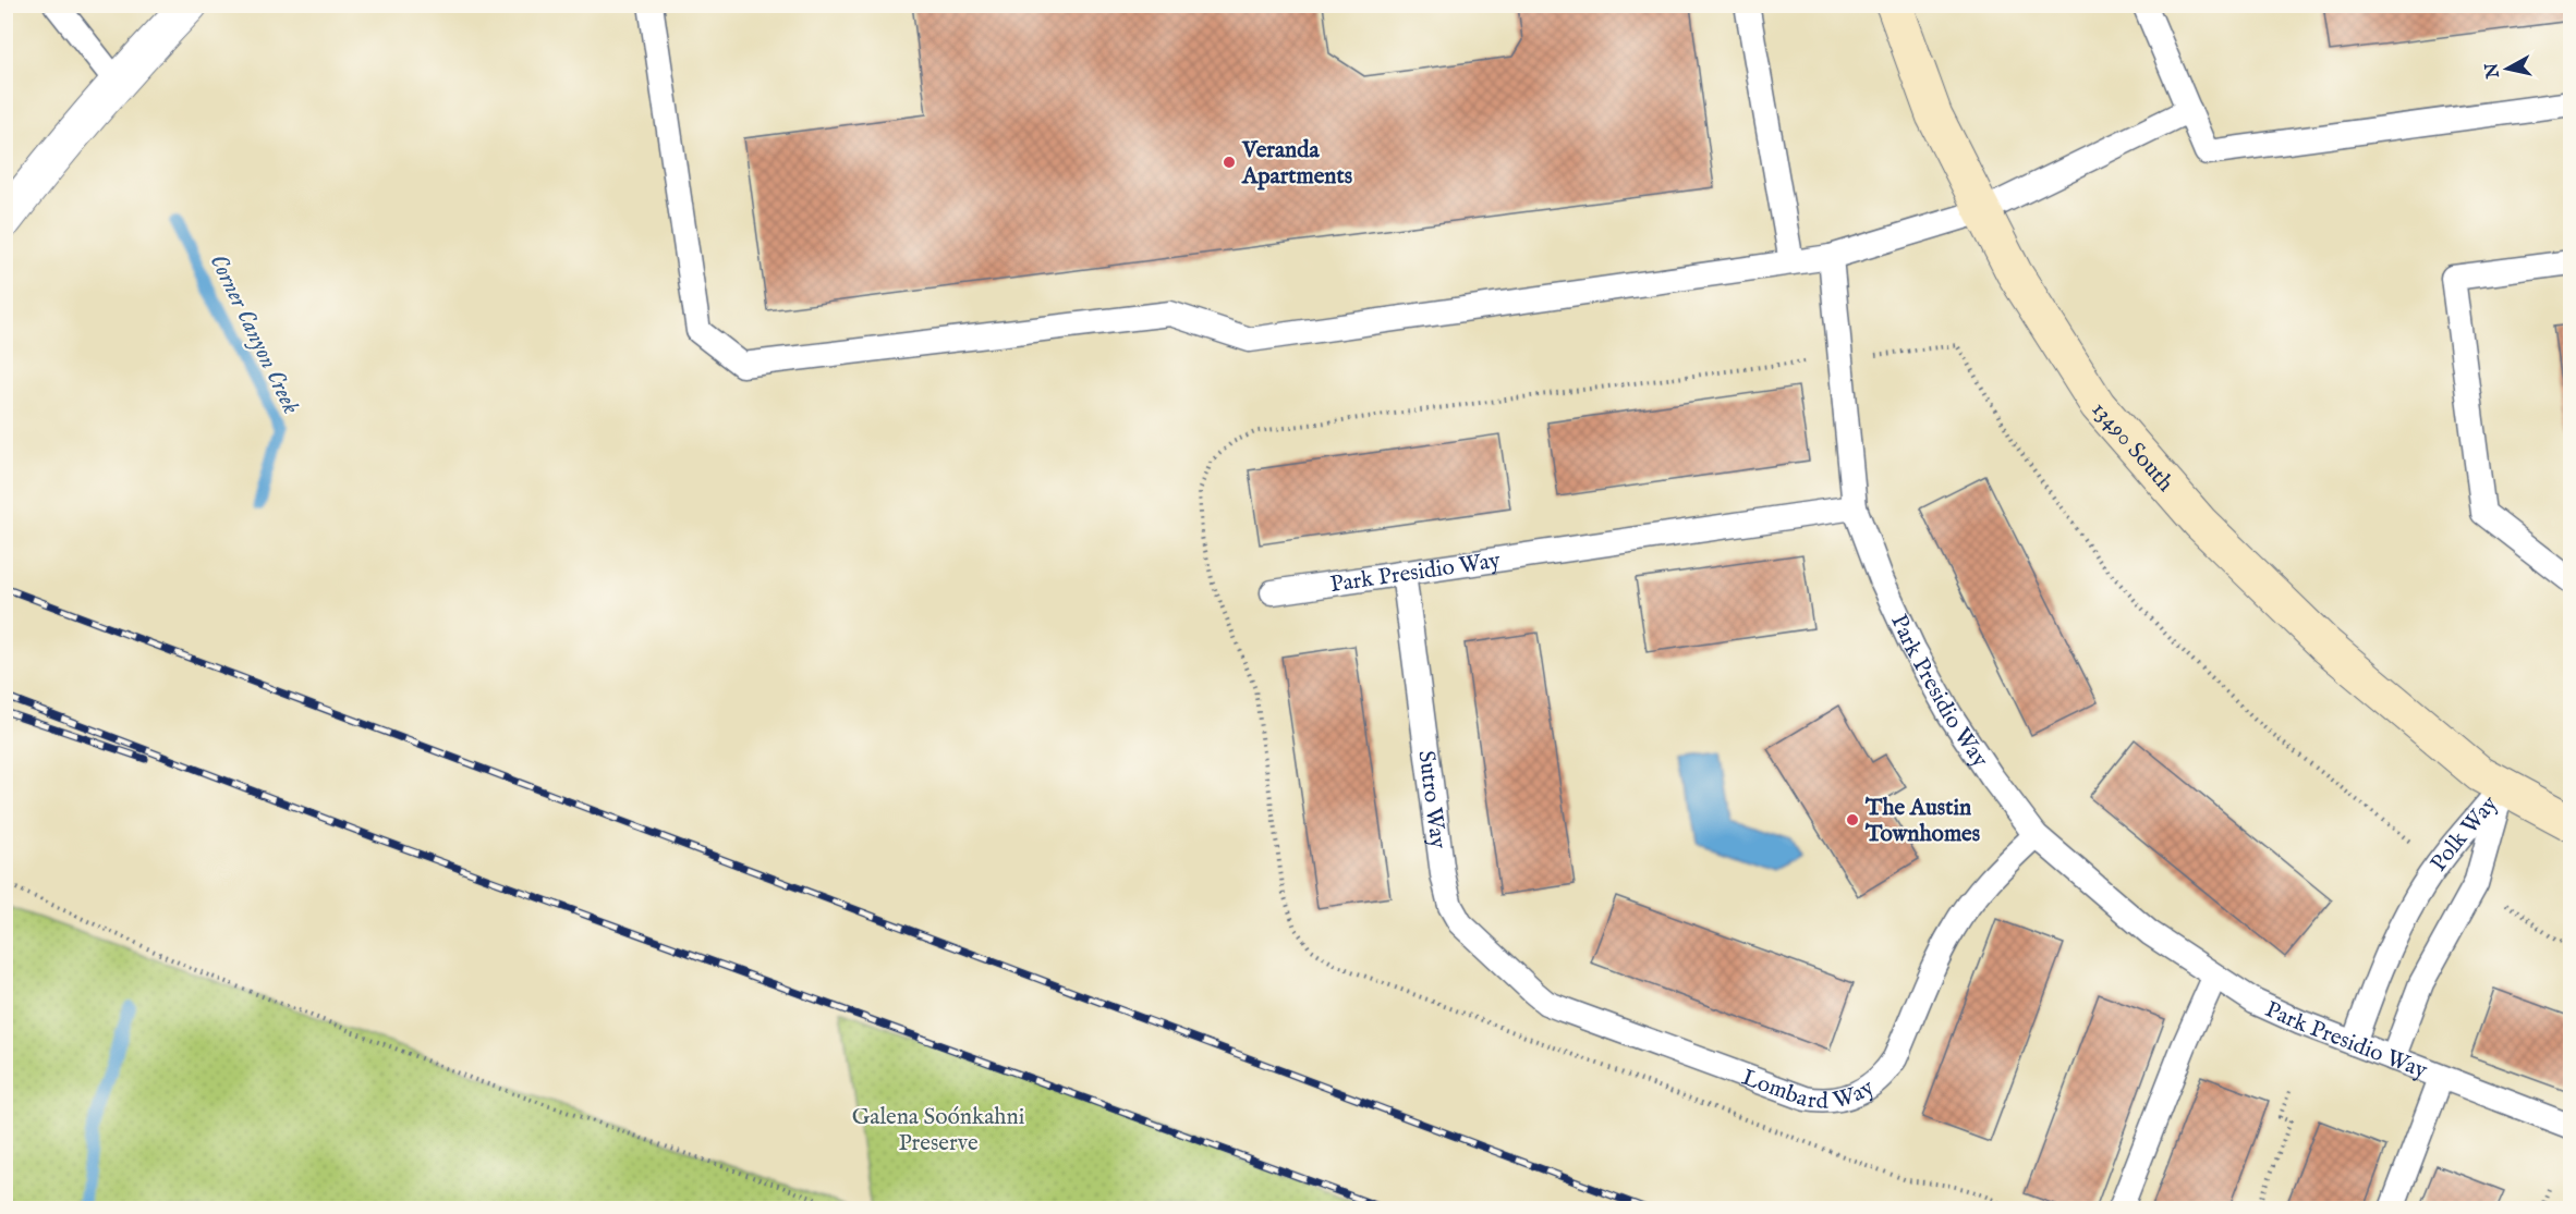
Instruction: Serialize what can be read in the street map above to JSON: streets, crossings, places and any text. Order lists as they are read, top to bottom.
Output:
{
  "streets": {
    "main road": ["13490 South"],
    "lane": [
      "Park Presidio Way",
      "Sutro Way",
      "Polk Way",
      "Lombard Way"
    ]
  },
  "crossings": [
    ["13490 South", "Polk Way"],
    ["Park Presidio Way", "Sutro Way"],
    ["Park Presidio Way", "Polk Way"],
    ["Park Presidio Way", "Lombard Way"],
    ["Sutro Way", "Lombard Way"]
  ],
  "water": ["Corner Canyon Creek"],
  "parks": ["Galena Soónkahni Preserve"],
  "places": ["Veranda Apartments", "The Austin Townhomes"],
  "north": "left"
}
